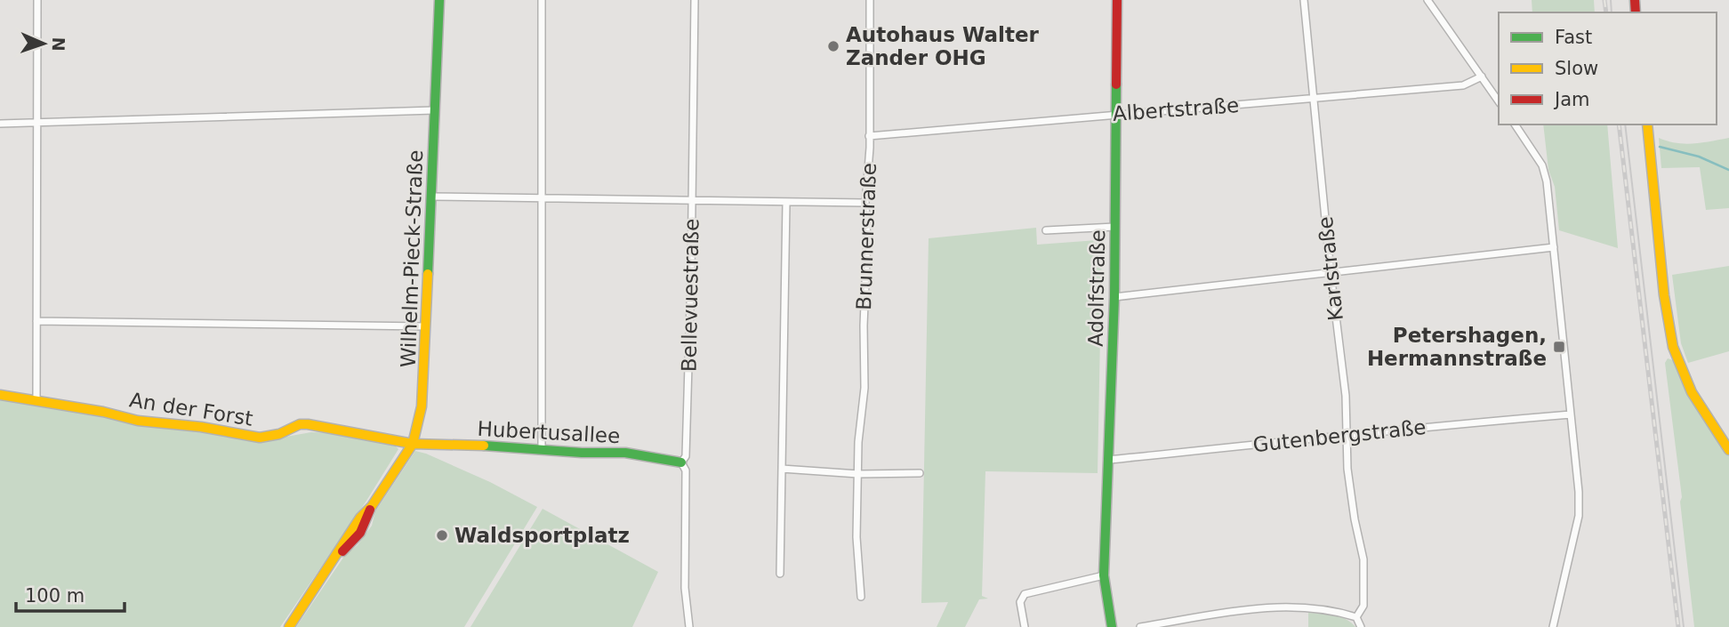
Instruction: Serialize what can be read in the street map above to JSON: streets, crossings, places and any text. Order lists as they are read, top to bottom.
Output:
{
  "streets": {
    "street": [
      "Albertstraße",
      "Brunnerstraße",
      "Wilhelm-Pieck-Straße",
      "Karlstraße",
      "Adolfstraße",
      "Bellevuestraße",
      "An der Forst",
      "Hubertusallee",
      "Gutenbergstraße"
    ]
  },
  "crossings": [
    ["Albertstraße", "Brunnerstraße"],
    ["Albertstraße", "Karlstraße"],
    ["Albertstraße", "Adolfstraße"],
    ["Wilhelm-Pieck-Straße", "An der Forst"],
    ["Wilhelm-Pieck-Straße", "Hubertusallee"],
    ["Karlstraße", "Gutenbergstraße"],
    ["Adolfstraße", "Gutenbergstraße"],
    ["Bellevuestraße", "Hubertusallee"],
    ["An der Forst", "Hubertusallee"]
  ],
  "places": {
    "other": ["Autohaus Walter Zander OHG", "Waldsportplatz"],
    "transit": ["Petershagen, Hermannstraße"]
  },
  "legend": ["Fast", "Slow", "Jam"],
  "scale_bar": "100 m",
  "north": "right"
}
